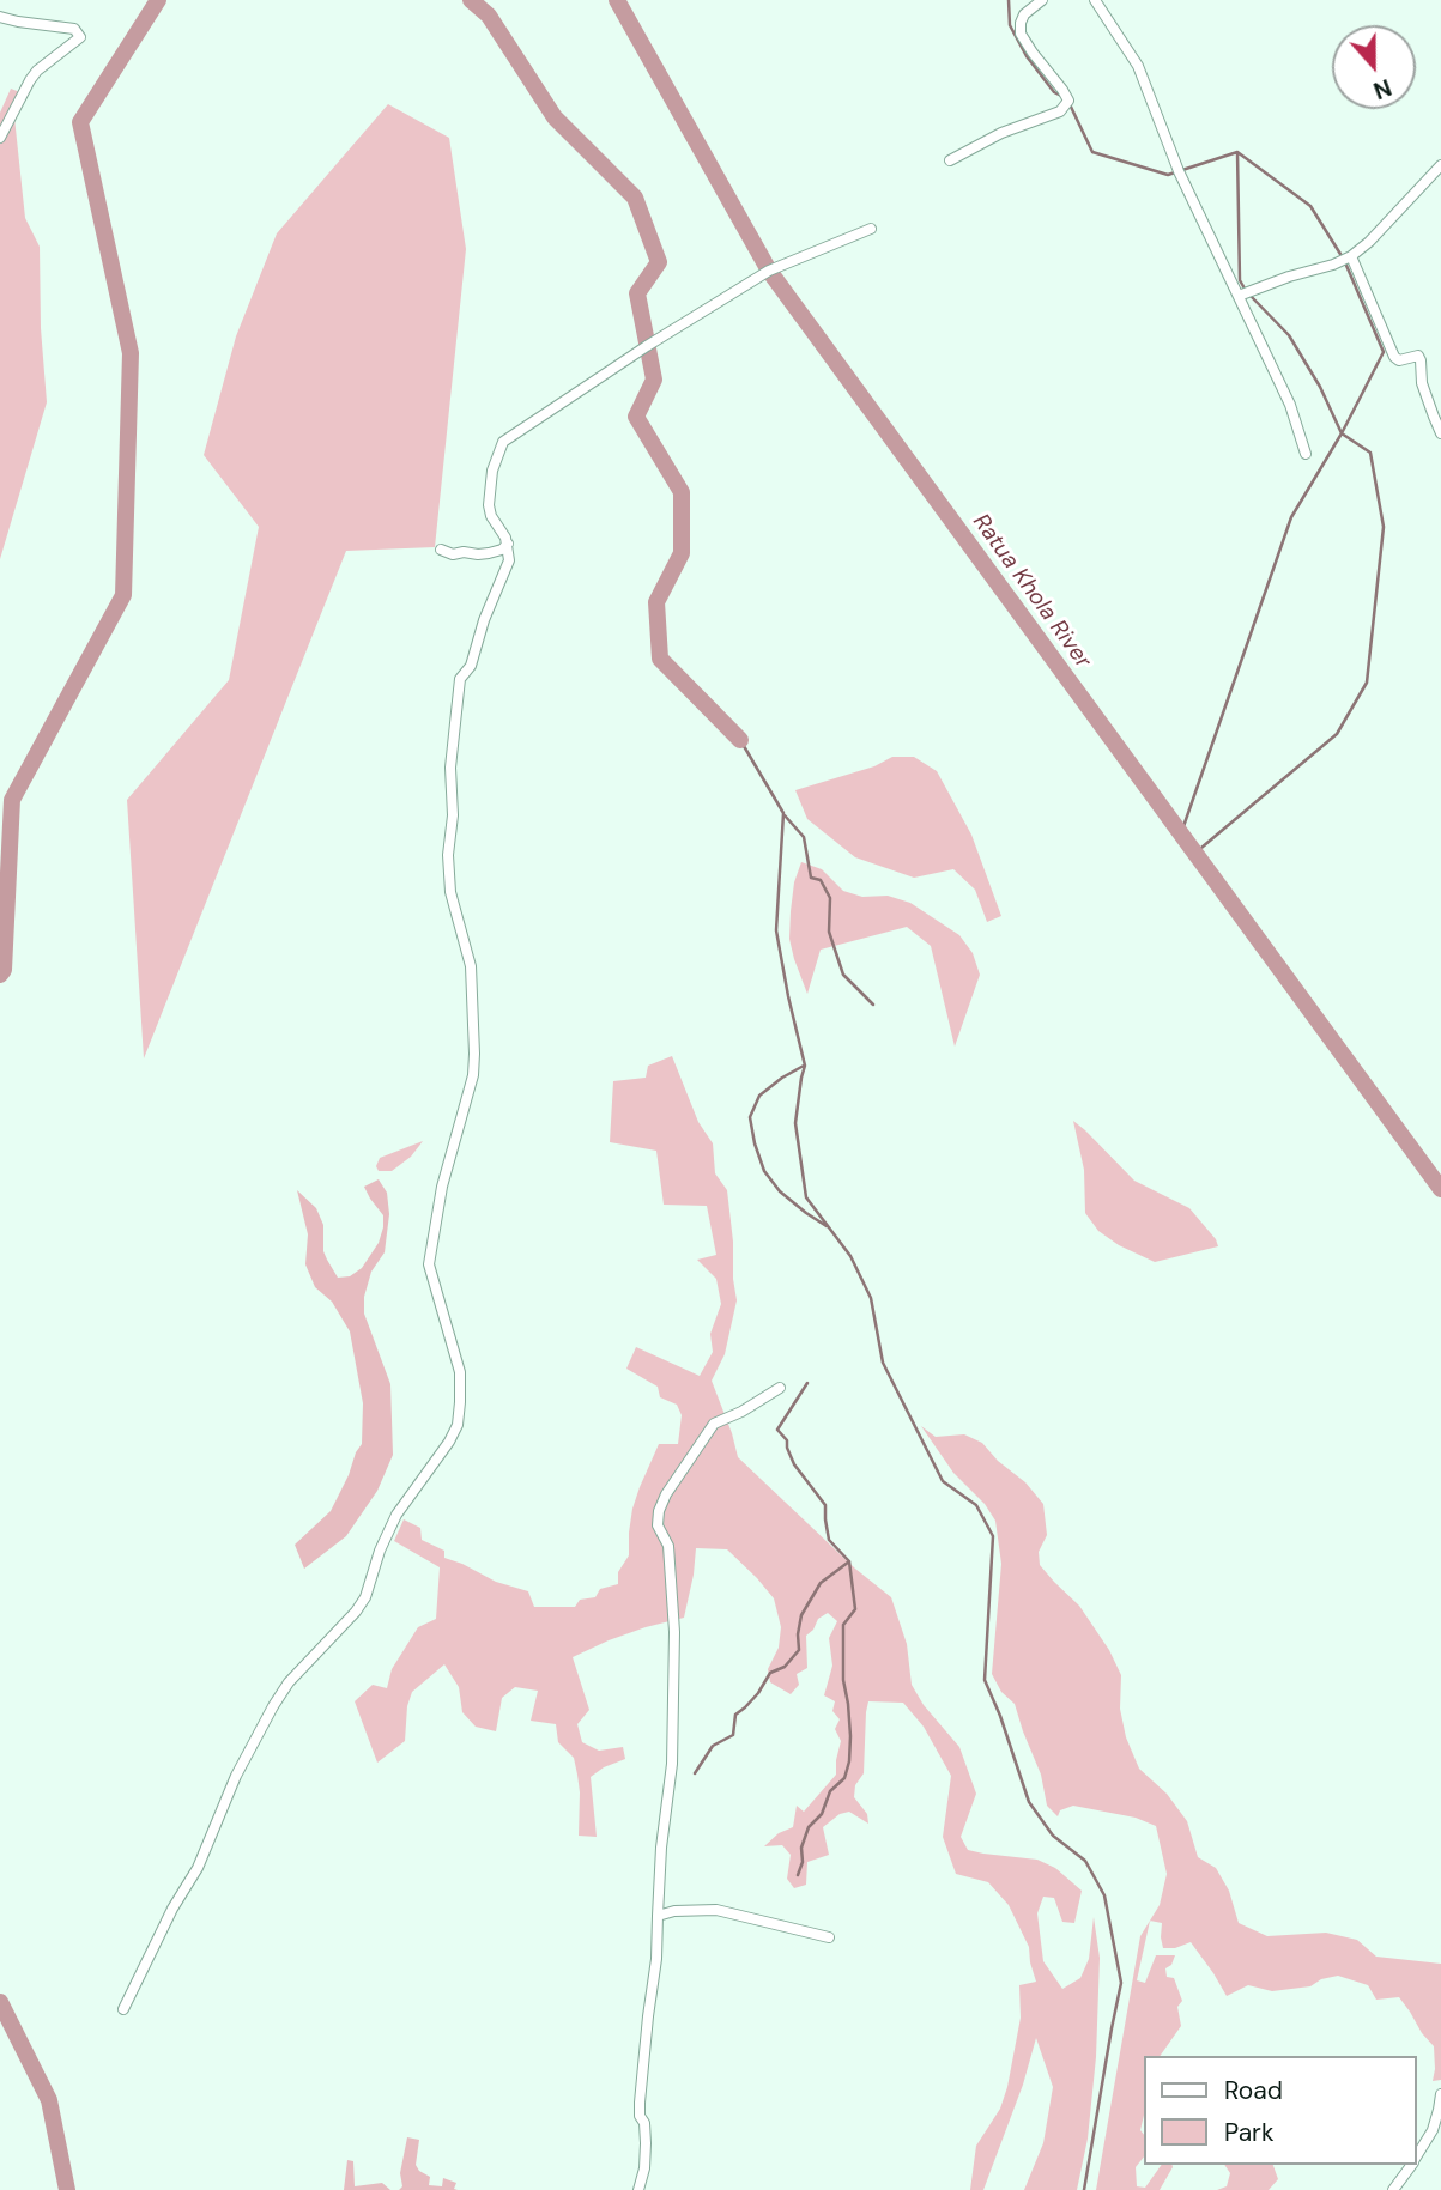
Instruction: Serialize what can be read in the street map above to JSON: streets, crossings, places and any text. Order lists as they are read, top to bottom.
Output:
{
  "water": ["Ratua Khola River"],
  "legend": ["Road", "Park"],
  "north": "bottom"
}
